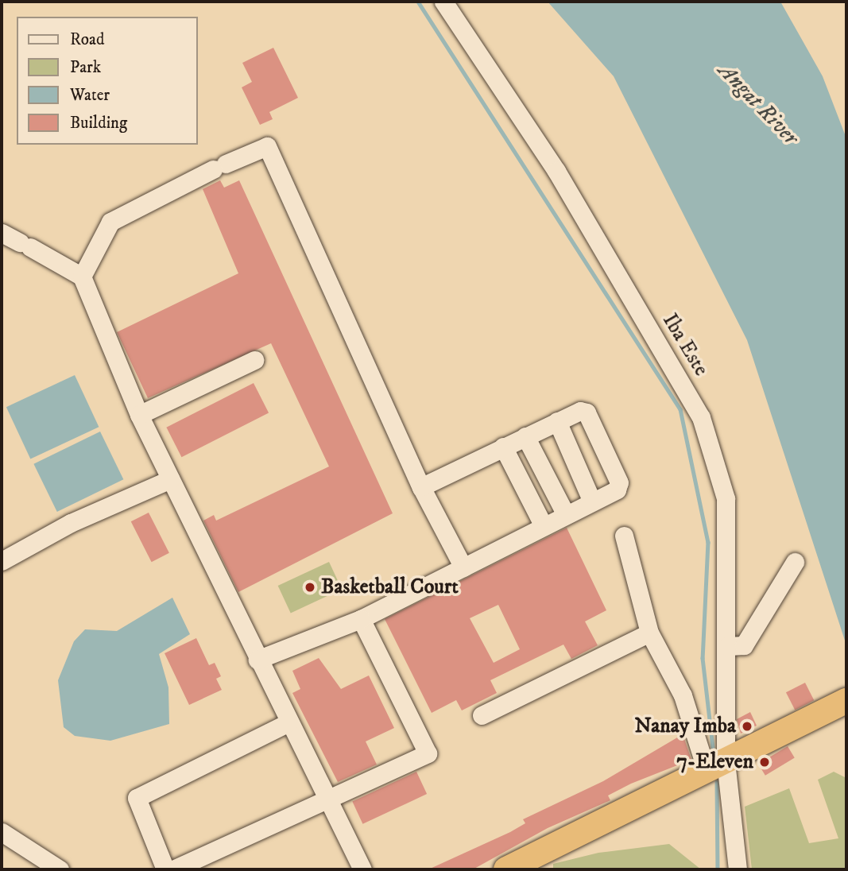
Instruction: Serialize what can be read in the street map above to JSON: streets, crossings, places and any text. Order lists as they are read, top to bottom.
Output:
{
  "streets": {
    "street": ["Iba Este"]
  },
  "water": ["Angat River"],
  "places": ["Basketball Court", "Nanay Imba", "7-Eleven"],
  "legend": [
    "Road",
    "Park",
    "Water",
    "Building"
  ]
}
